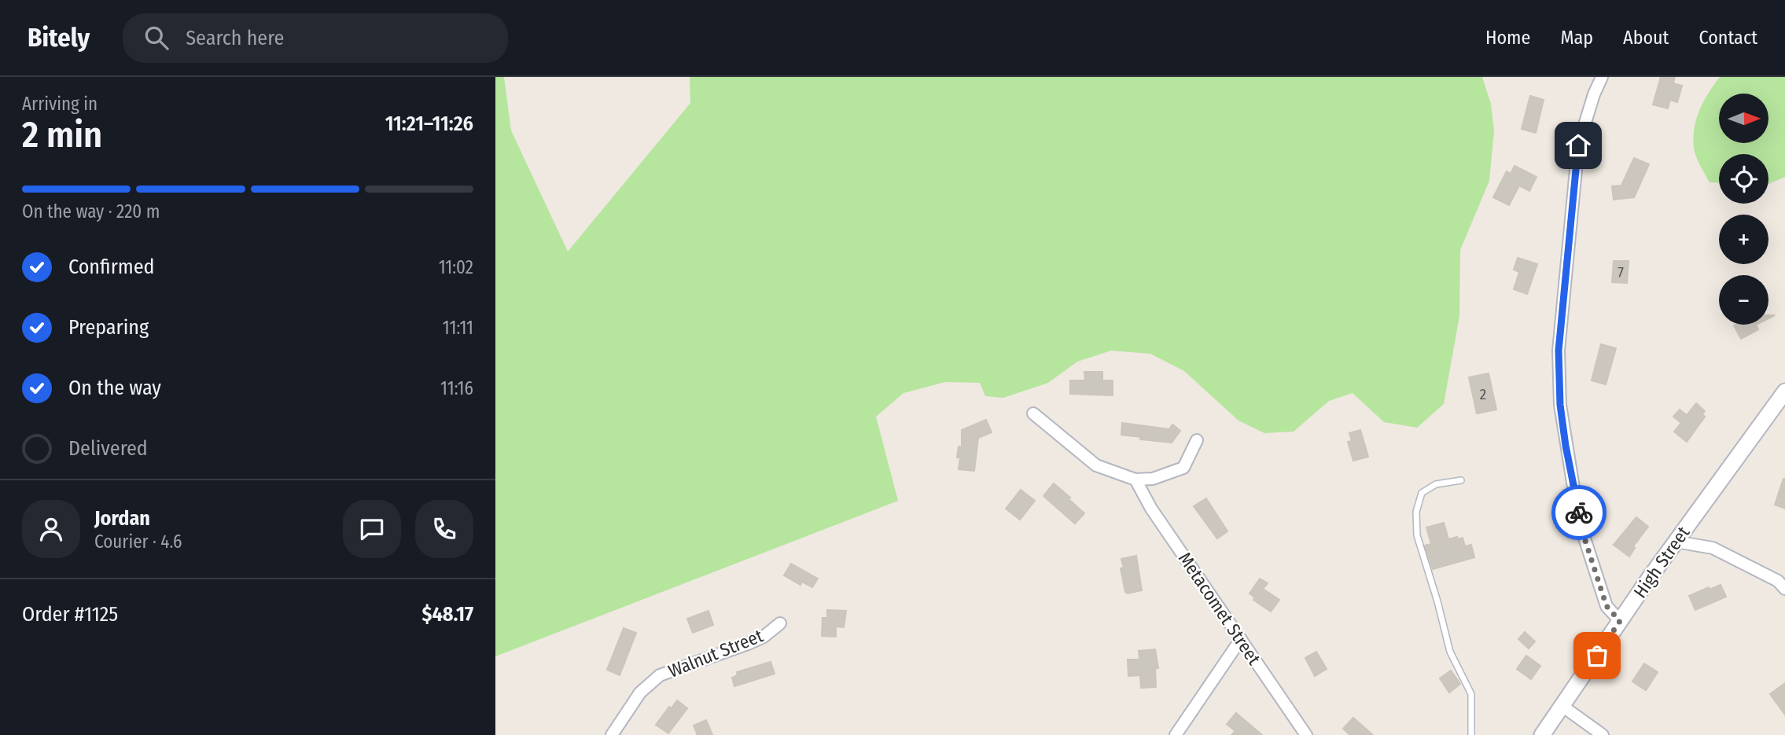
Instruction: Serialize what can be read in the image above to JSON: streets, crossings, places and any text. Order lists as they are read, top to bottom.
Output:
{
  "streets": {
    "street": ["High Street", "Metacomet Street", "Walnut Street"]
  },
  "house_numbers": ["7", "2"],
  "north": "right",
  "page": {
    "header": "Bitely",
    "search": "Search here",
    "nav": [
      "Home",
      "Map",
      "About",
      "Contact"
    ],
    "heading": ["2 min", "Arriving in", "11:21–11:26"],
    "panel": [
      "Jordan",
      "Courier · 4.6",
      "Order #1125",
      "$48.17"
    ],
    "map_buttons": ["+", "−"],
    "bar": "On the way · 220 m",
    "list": [
      ["Confirmed", "11:02"],
      ["Preparing", "11:11"],
      ["On the way", "11:16"],
      "Delivered"
    ]
  }
}
